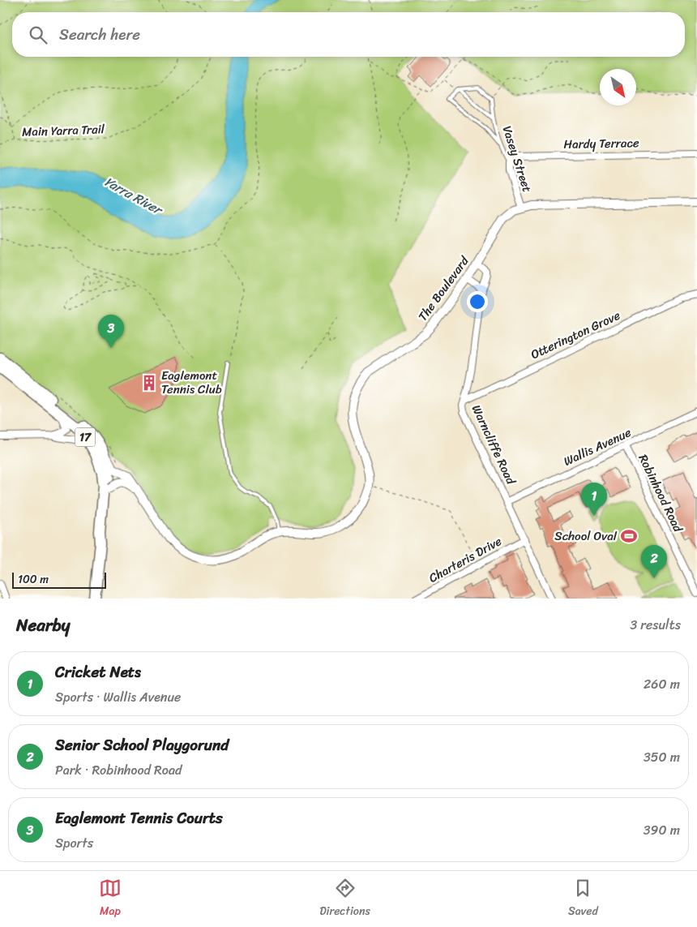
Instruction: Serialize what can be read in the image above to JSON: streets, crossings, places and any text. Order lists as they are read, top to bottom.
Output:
{
  "streets": {
    "main road": ["17"],
    "street": [
      "Hardy Terrace",
      "Vasey Street",
      "The Boulevard",
      "Otterington Grove",
      "Warncliffe Road",
      "Wallis Avenue",
      "Robinhood Road",
      "Charteris Drive"
    ],
    "path": ["Main Yarra Trail"]
  },
  "crossings": [
    ["Hardy Terrace", "Vasey Street"],
    ["Vasey Street", "The Boulevard"],
    ["The Boulevard", "17"],
    ["The Boulevard", "Warncliffe Road"],
    ["Otterington Grove", "Warncliffe Road"],
    ["Warncliffe Road", "Wallis Avenue"],
    ["Warncliffe Road", "Charteris Drive"],
    ["Wallis Avenue", "Robinhood Road"]
  ],
  "water": ["Yarra River"],
  "places": {
    "building": ["Eaglemont Tennis Club"],
    "sports": ["School Oval"]
  },
  "scale_bar": "100 m",
  "north": "bottom right",
  "page": {
    "search": "Search here",
    "pins": ["3", "1", "2"],
    "scale": "100 m",
    "heading": ["Nearby", "3 results"],
    "list": [
      {
        "mark": "1",
        "name": "Cricket Nets",
        "note": "Sports · Wallis Avenue",
        "value": "260 m"
      },
      {
        "mark": "2",
        "name": "Senior School Playgorund",
        "note": "Park · Robinhood Road",
        "value": "350 m"
      },
      {
        "mark": "3",
        "name": "Eaglemont Tennis Courts",
        "note": "Sports",
        "value": "390 m"
      }
    ],
    "nav": ["Map", "Directions", "Saved"]
  }
}
